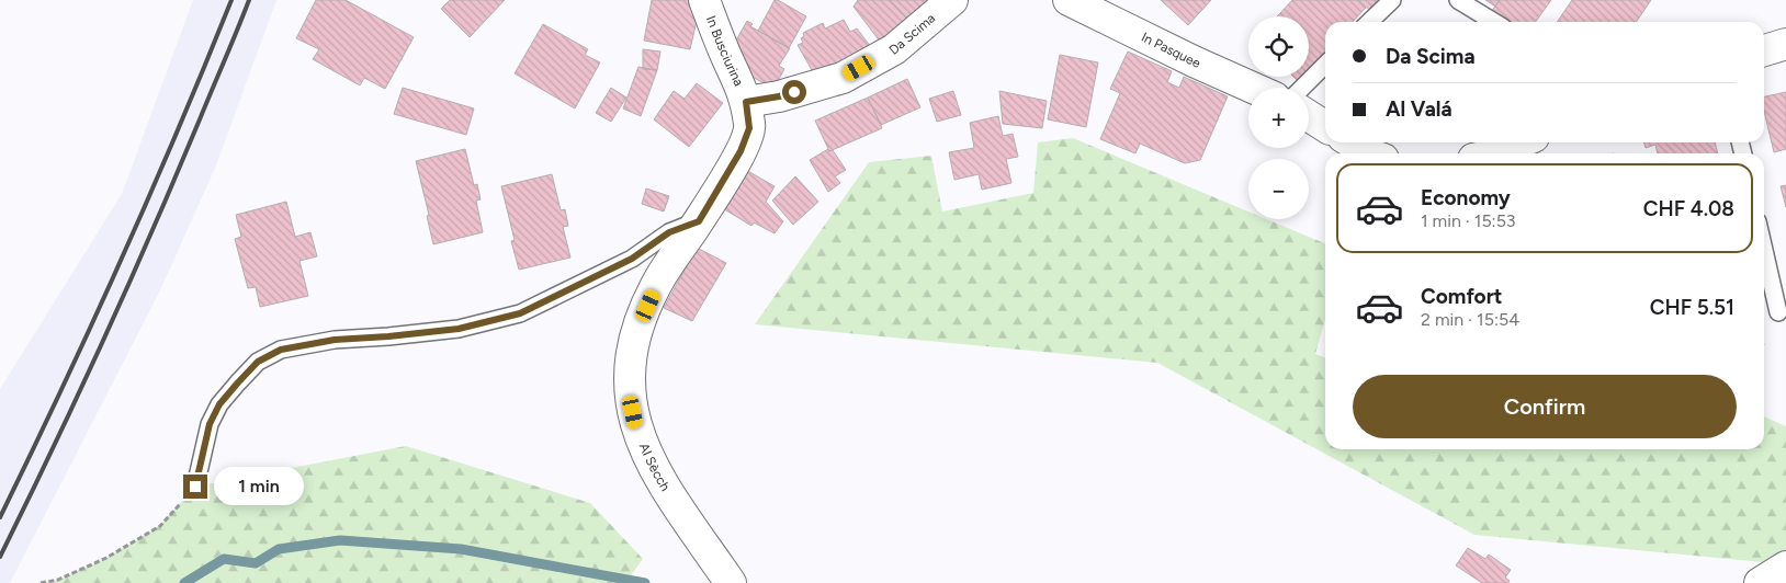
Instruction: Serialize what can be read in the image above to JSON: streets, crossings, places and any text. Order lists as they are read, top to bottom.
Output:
{
  "streets": {
    "street": [
      "Da Scima",
      "In Busciurina",
      "In Pasquee",
      "Al Sècch"
    ]
  },
  "crossings": [
    ["Da Scima", "In Busciurina"],
    ["Da Scima", "Al Sècch"],
    ["In Busciurina", "Al Sècch"]
  ],
  "page": {
    "map_buttons": ["+", "−"],
    "banner": ["Da Scima", "Al Valá"],
    "list": [
      {
        "name": "Economy",
        "note": "1 min · 15:53",
        "value": "CHF 4.08"
      },
      {
        "name": "Comfort",
        "note": "2 min · 15:54",
        "value": "CHF 5.51"
      }
    ],
    "buttons": "Confirm",
    "bubble": "1 min"
  }
}
